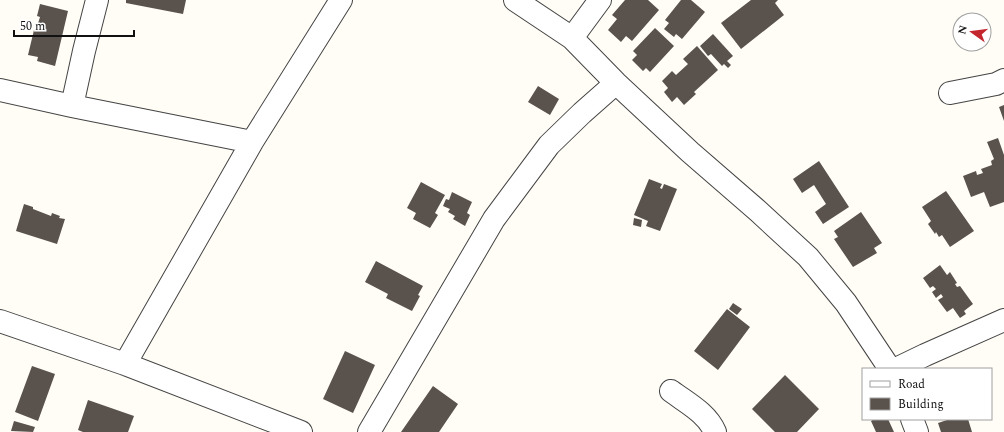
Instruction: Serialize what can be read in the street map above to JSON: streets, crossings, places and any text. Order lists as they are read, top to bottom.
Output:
{
  "legend": ["Road", "Building"],
  "scale_bar": "50 m",
  "north": "left"
}
